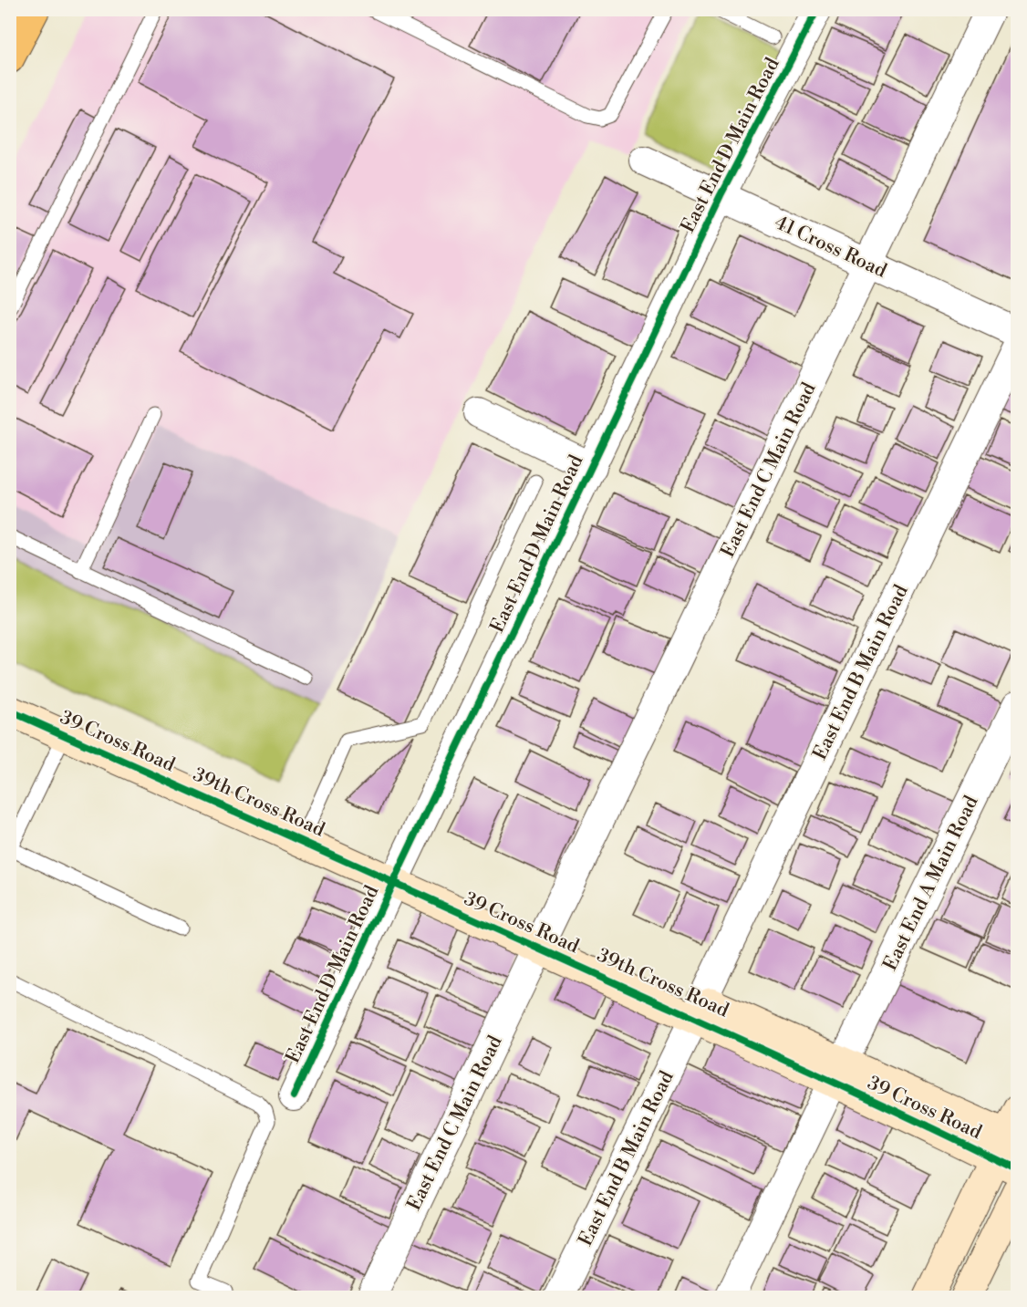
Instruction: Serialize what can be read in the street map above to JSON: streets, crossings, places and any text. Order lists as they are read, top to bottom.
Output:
{
  "streets": {
    "street": [
      "East End D Main Road",
      "41 Cross Road",
      "East End C Main Road",
      "East End B Main Road",
      "39 Cross Road",
      "39th Cross Road",
      "East End A Main Road"
    ]
  },
  "crossings": [
    ["East End D Main Road", "41 Cross Road"],
    ["East End D Main Road", "39 Cross Road"],
    ["East End D Main Road", "39th Cross Road"],
    ["41 Cross Road", "East End C Main Road"],
    ["East End C Main Road", "39 Cross Road"],
    ["East End B Main Road", "39 Cross Road"],
    ["39 Cross Road", "39th Cross Road"],
    ["39 Cross Road", "East End A Main Road"]
  ]
}
